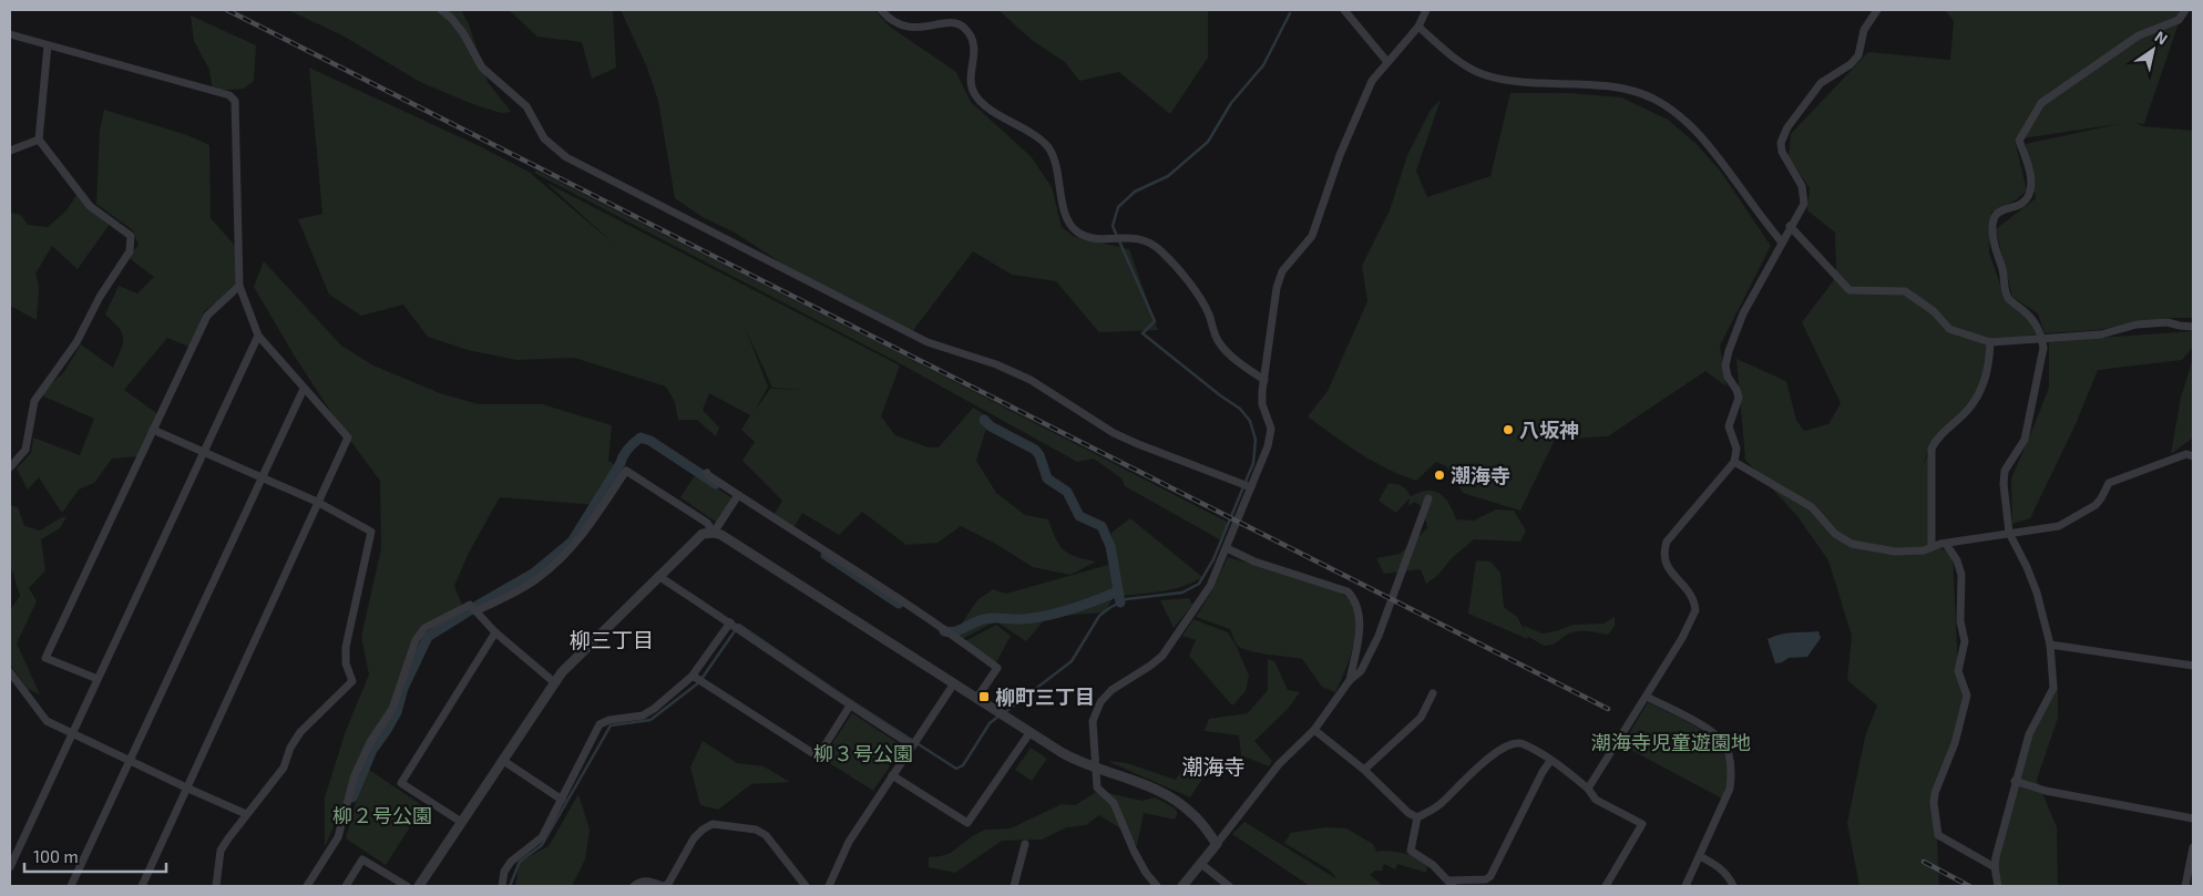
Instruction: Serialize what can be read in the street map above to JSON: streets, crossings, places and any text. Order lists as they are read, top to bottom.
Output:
{
  "districts": ["柳三丁目", "潮海寺"],
  "parks": ["潮海寺児童遊園地", "柳３号公園", "柳２号公園"],
  "places": {
    "other": ["八坂神", "潮海寺"],
    "transit": ["柳町三丁目"]
  },
  "scale_bar": "100 m",
  "north": "top right"
}
